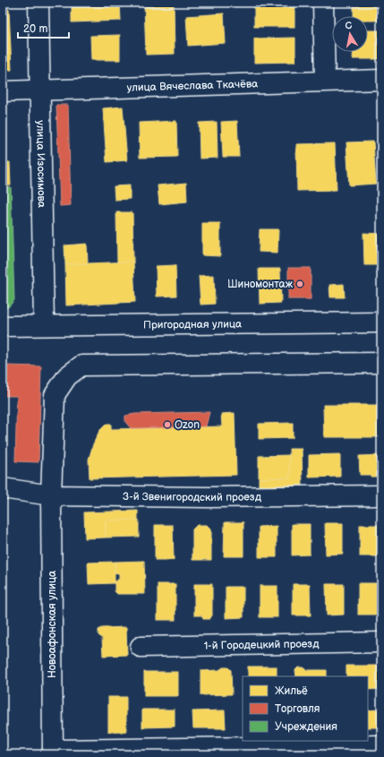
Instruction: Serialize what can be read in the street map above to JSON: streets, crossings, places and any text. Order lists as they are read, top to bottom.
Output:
{
  "streets": {
    "street": [
      "улица Вячеслава Ткачёва",
      "улица Изосимова",
      "Пригородная улица",
      "3-й Звенигородский проезд",
      "Новоафонская улица",
      "1-й Городецкий проезд"
    ]
  },
  "crossings": [
    ["улица Вячеслава Ткачёва", "улица Изосимова"],
    ["улица Изосимова", "Пригородная улица"],
    ["3-й Звенигородский проезд", "Новоафонская улица"]
  ],
  "places": ["Шиномонтаж", "Ozon"],
  "legend": ["Жильё", "Торговля", "Учреждения"],
  "scale_bar": "20 m",
  "north": "top"
}
